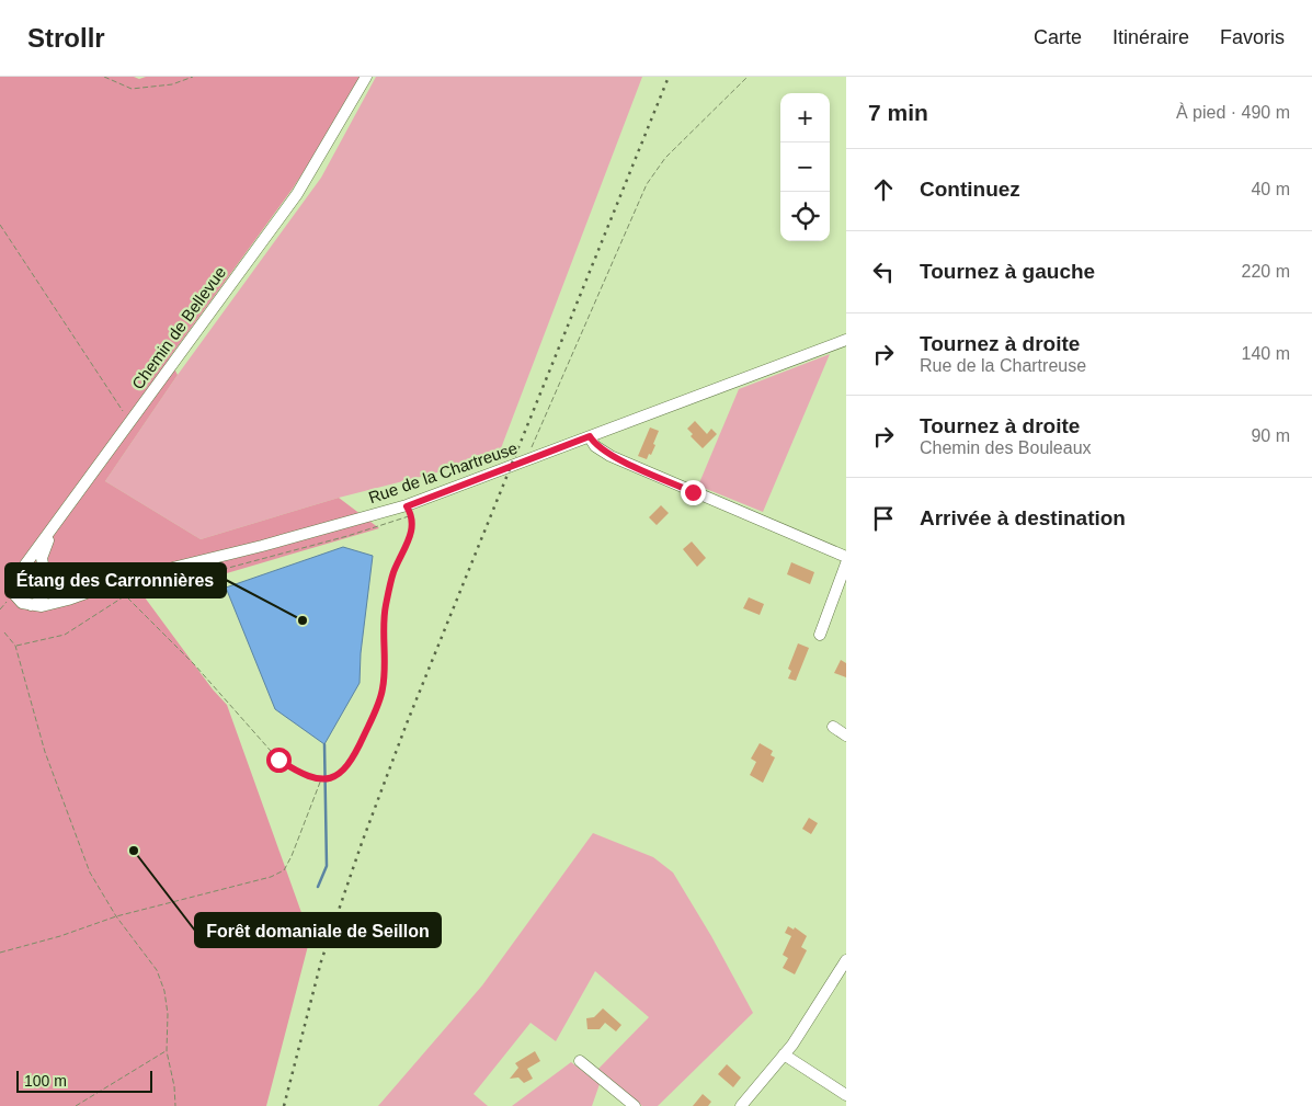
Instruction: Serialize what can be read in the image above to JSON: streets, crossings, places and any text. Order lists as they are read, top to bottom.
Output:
{
  "streets": {
    "street": ["Chemin de Bellevue", "Rue de la Chartreuse"]
  },
  "crossings": [
    ["Chemin de Bellevue", "Rue de la Chartreuse"]
  ],
  "places": ["Étang des Carronnières", "Forêt domaniale de Seillon"],
  "scale_bar": "100 m",
  "page": {
    "header": "Strollr",
    "nav": ["Carte", "Itinéraire", "Favoris"],
    "heading": ["7 min", "À pied · 490 m"],
    "map_buttons": ["+", "−"],
    "list": [
      ["Continuez", "40 m"],
      ["Tournez à gauche", "220 m"],
      ["Tournez à droite", "Rue de la Chartreuse", "140 m"],
      ["Tournez à droite", "Chemin des Bouleaux", "90 m"],
      "Arrivée à destination"
    ],
    "scale": "100 m"
  }
}
